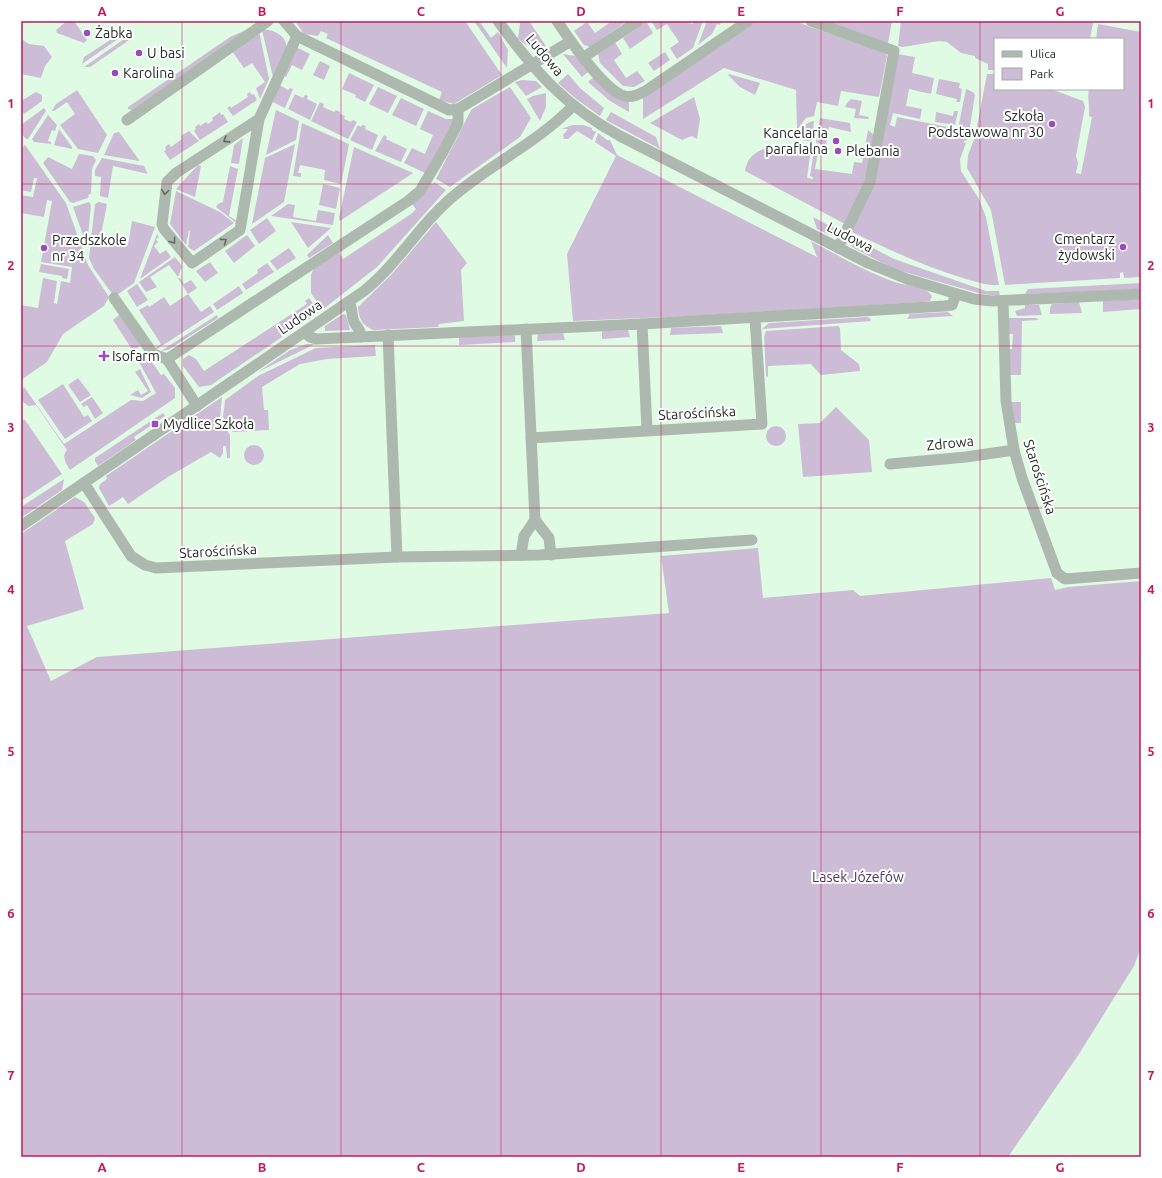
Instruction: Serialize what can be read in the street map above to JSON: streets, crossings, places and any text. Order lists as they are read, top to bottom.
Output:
{
  "streets": {
    "street": ["Ludowa", "Starościńska", "Zdrowa"]
  },
  "crossings": [
    ["Ludowa", "Starościńska"],
    ["Starościńska", "Zdrowa"]
  ],
  "parks": ["Lasek Józefów"],
  "places": {
    "other": [
      "Żabka",
      "U basi",
      "Karolina",
      "Szkoła Podstawowa nr 30",
      "Kancelaria parafialna",
      "Plebania",
      "Cmentarz żydowski",
      "Przedszkole nr 34"
    ],
    "health": ["Isofarm"],
    "transit": ["Mydlice Szkoła"]
  },
  "legend": ["Ulica", "Park"],
  "grid": {
    "columns": [
      "A",
      "B",
      "C",
      "D",
      "E",
      "F",
      "G"
    ],
    "rows": [
      "1",
      "2",
      "3",
      "4",
      "5",
      "6",
      "7"
    ]
  }
}
